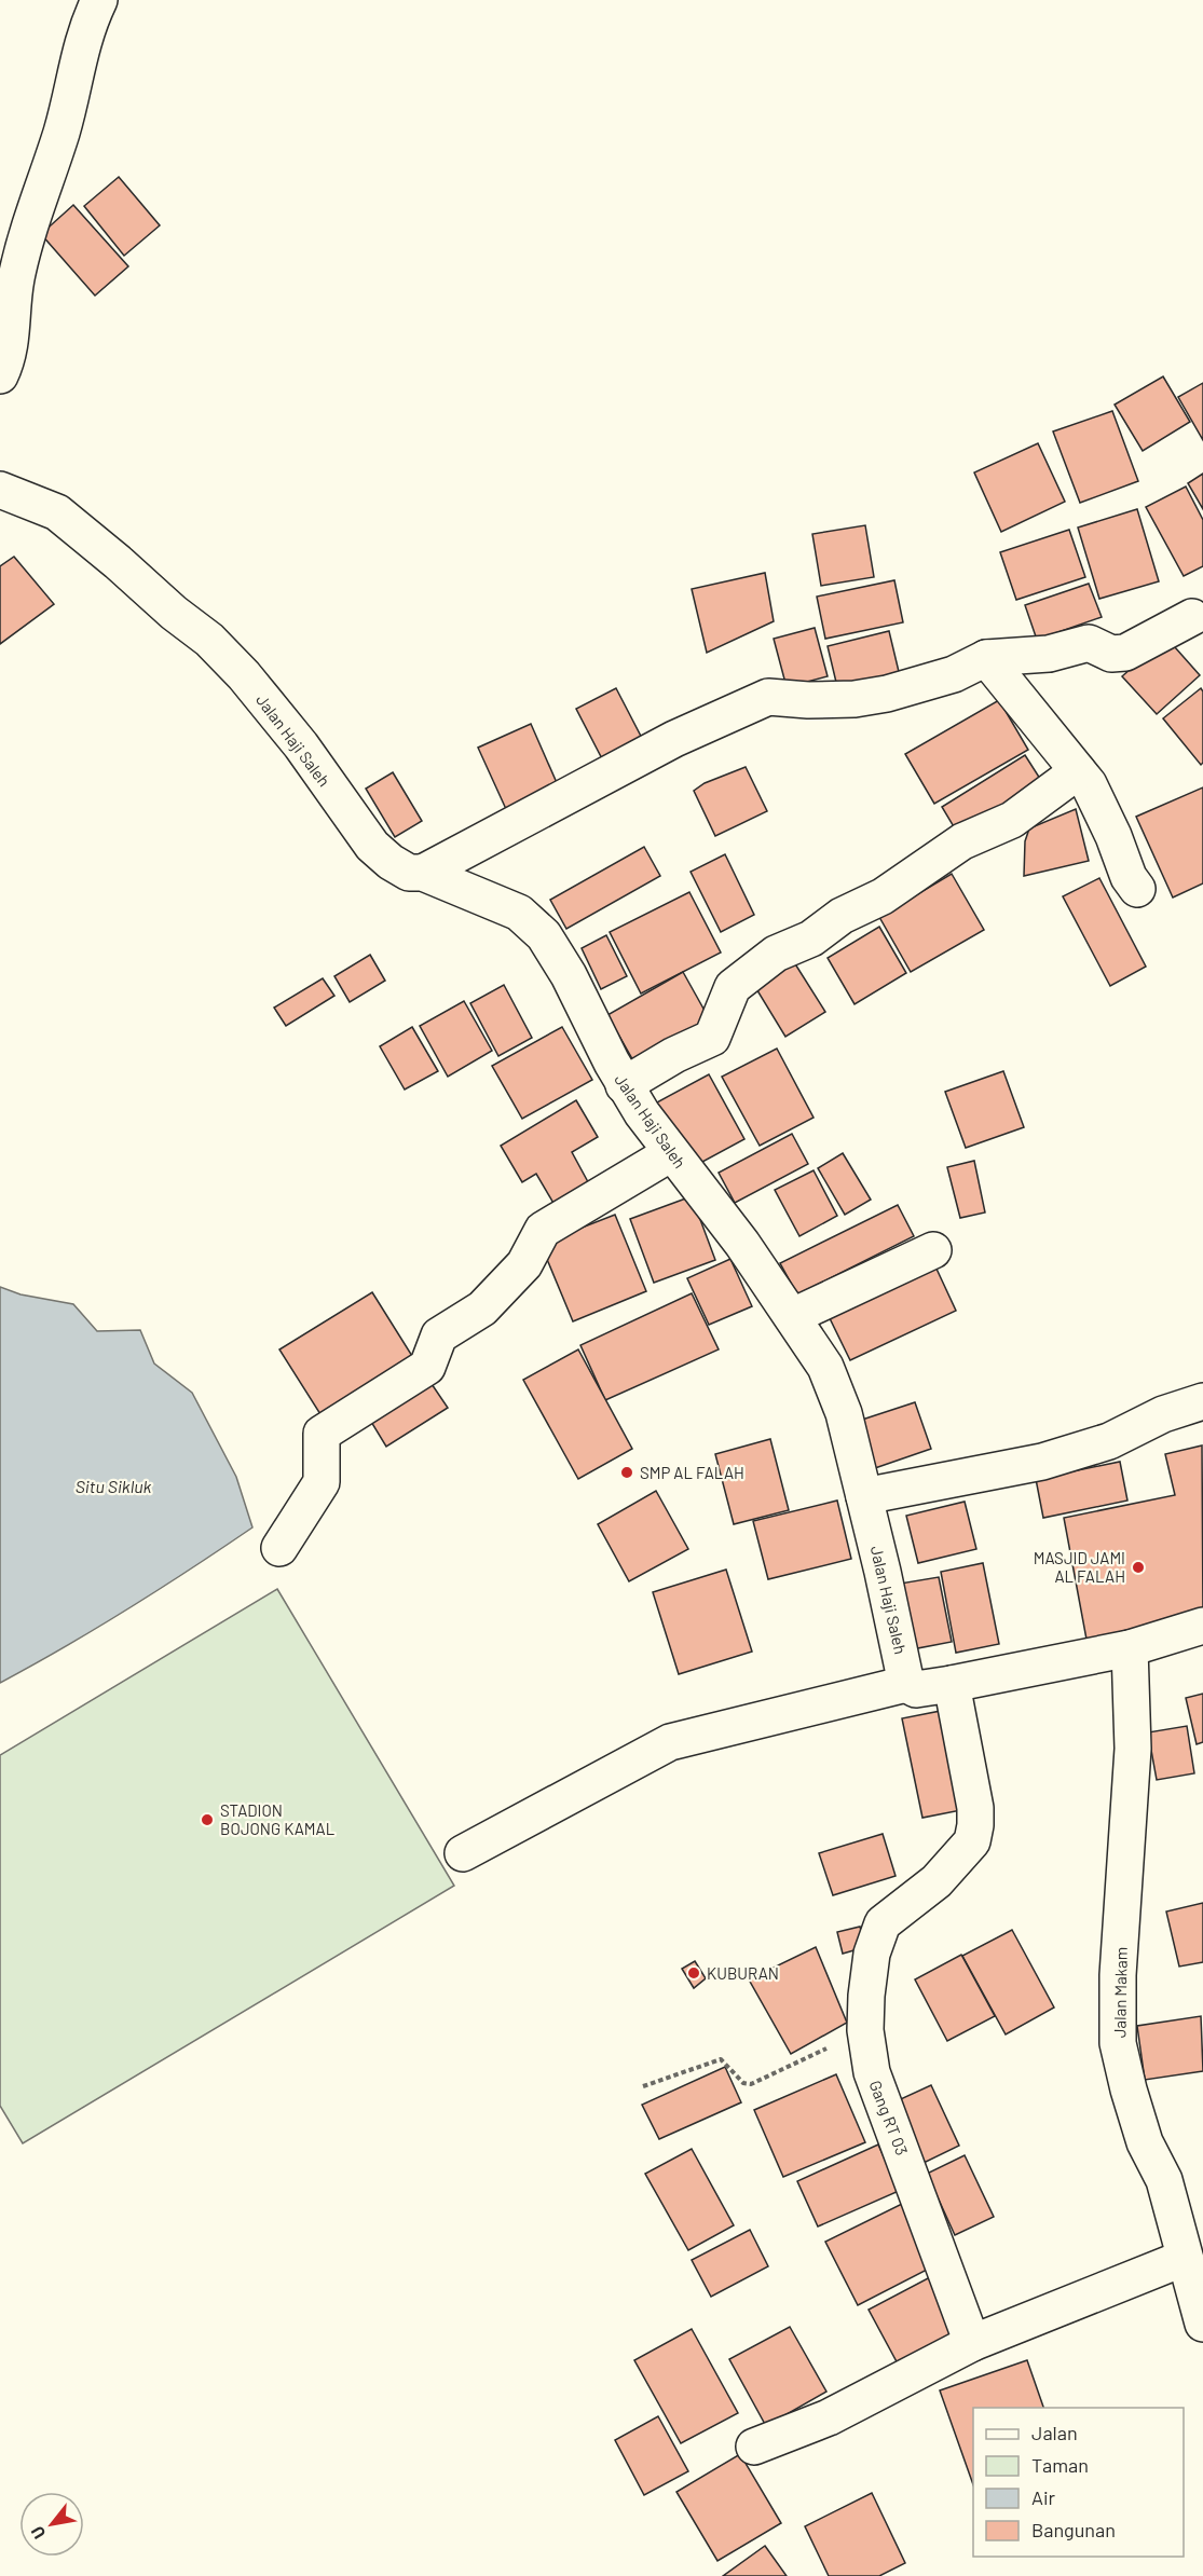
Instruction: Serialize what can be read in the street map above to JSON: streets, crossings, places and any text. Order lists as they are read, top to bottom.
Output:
{
  "streets": {
    "street": ["Jalan Haji Saleh", "Jalan Makam", "Gang RT 03"]
  },
  "water": ["Situ Sikluk"],
  "places": [
    "SMP AL FALAH",
    "MASJID JAMI AL FALAH",
    "STADION BOJONG KAMAL",
    "KUBURAN"
  ],
  "legend": [
    "Jalan",
    "Taman",
    "Air",
    "Bangunan"
  ],
  "north": "bottom left"
}
